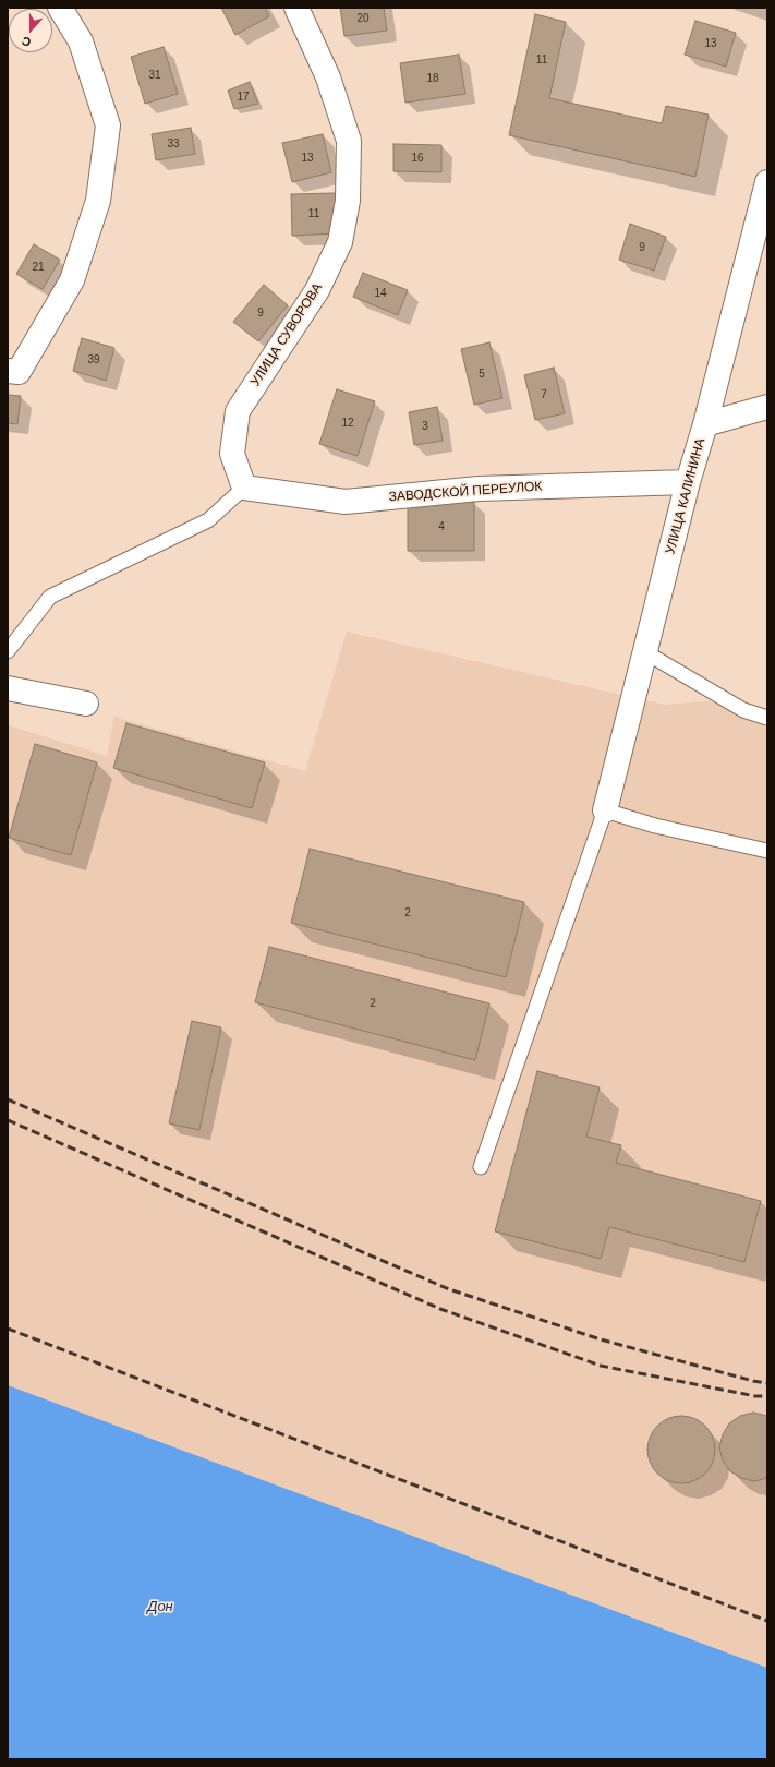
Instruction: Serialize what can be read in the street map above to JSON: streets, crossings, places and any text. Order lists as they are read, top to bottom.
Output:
{
  "streets": {
    "street": ["УЛИЦА СУВОРОВА", "ЗАВОДСКОЙ ПЕРЕУЛОК", "УЛИЦА КАЛИНИНА"]
  },
  "crossings": [
    ["УЛИЦА СУВОРОВА", "ЗАВОДСКОЙ ПЕРЕУЛОК"],
    ["ЗАВОДСКОЙ ПЕРЕУЛОК", "УЛИЦА КАЛИНИНА"]
  ],
  "water": ["Дон"],
  "house_numbers": [
    "20",
    "13",
    "11",
    "31",
    "18",
    "17",
    "33",
    "13",
    "16",
    "11",
    "9",
    "21",
    "14",
    "9",
    "39",
    "5",
    "7",
    "12",
    "3",
    "4",
    "2",
    "2"
  ],
  "north": "bottom"
}
